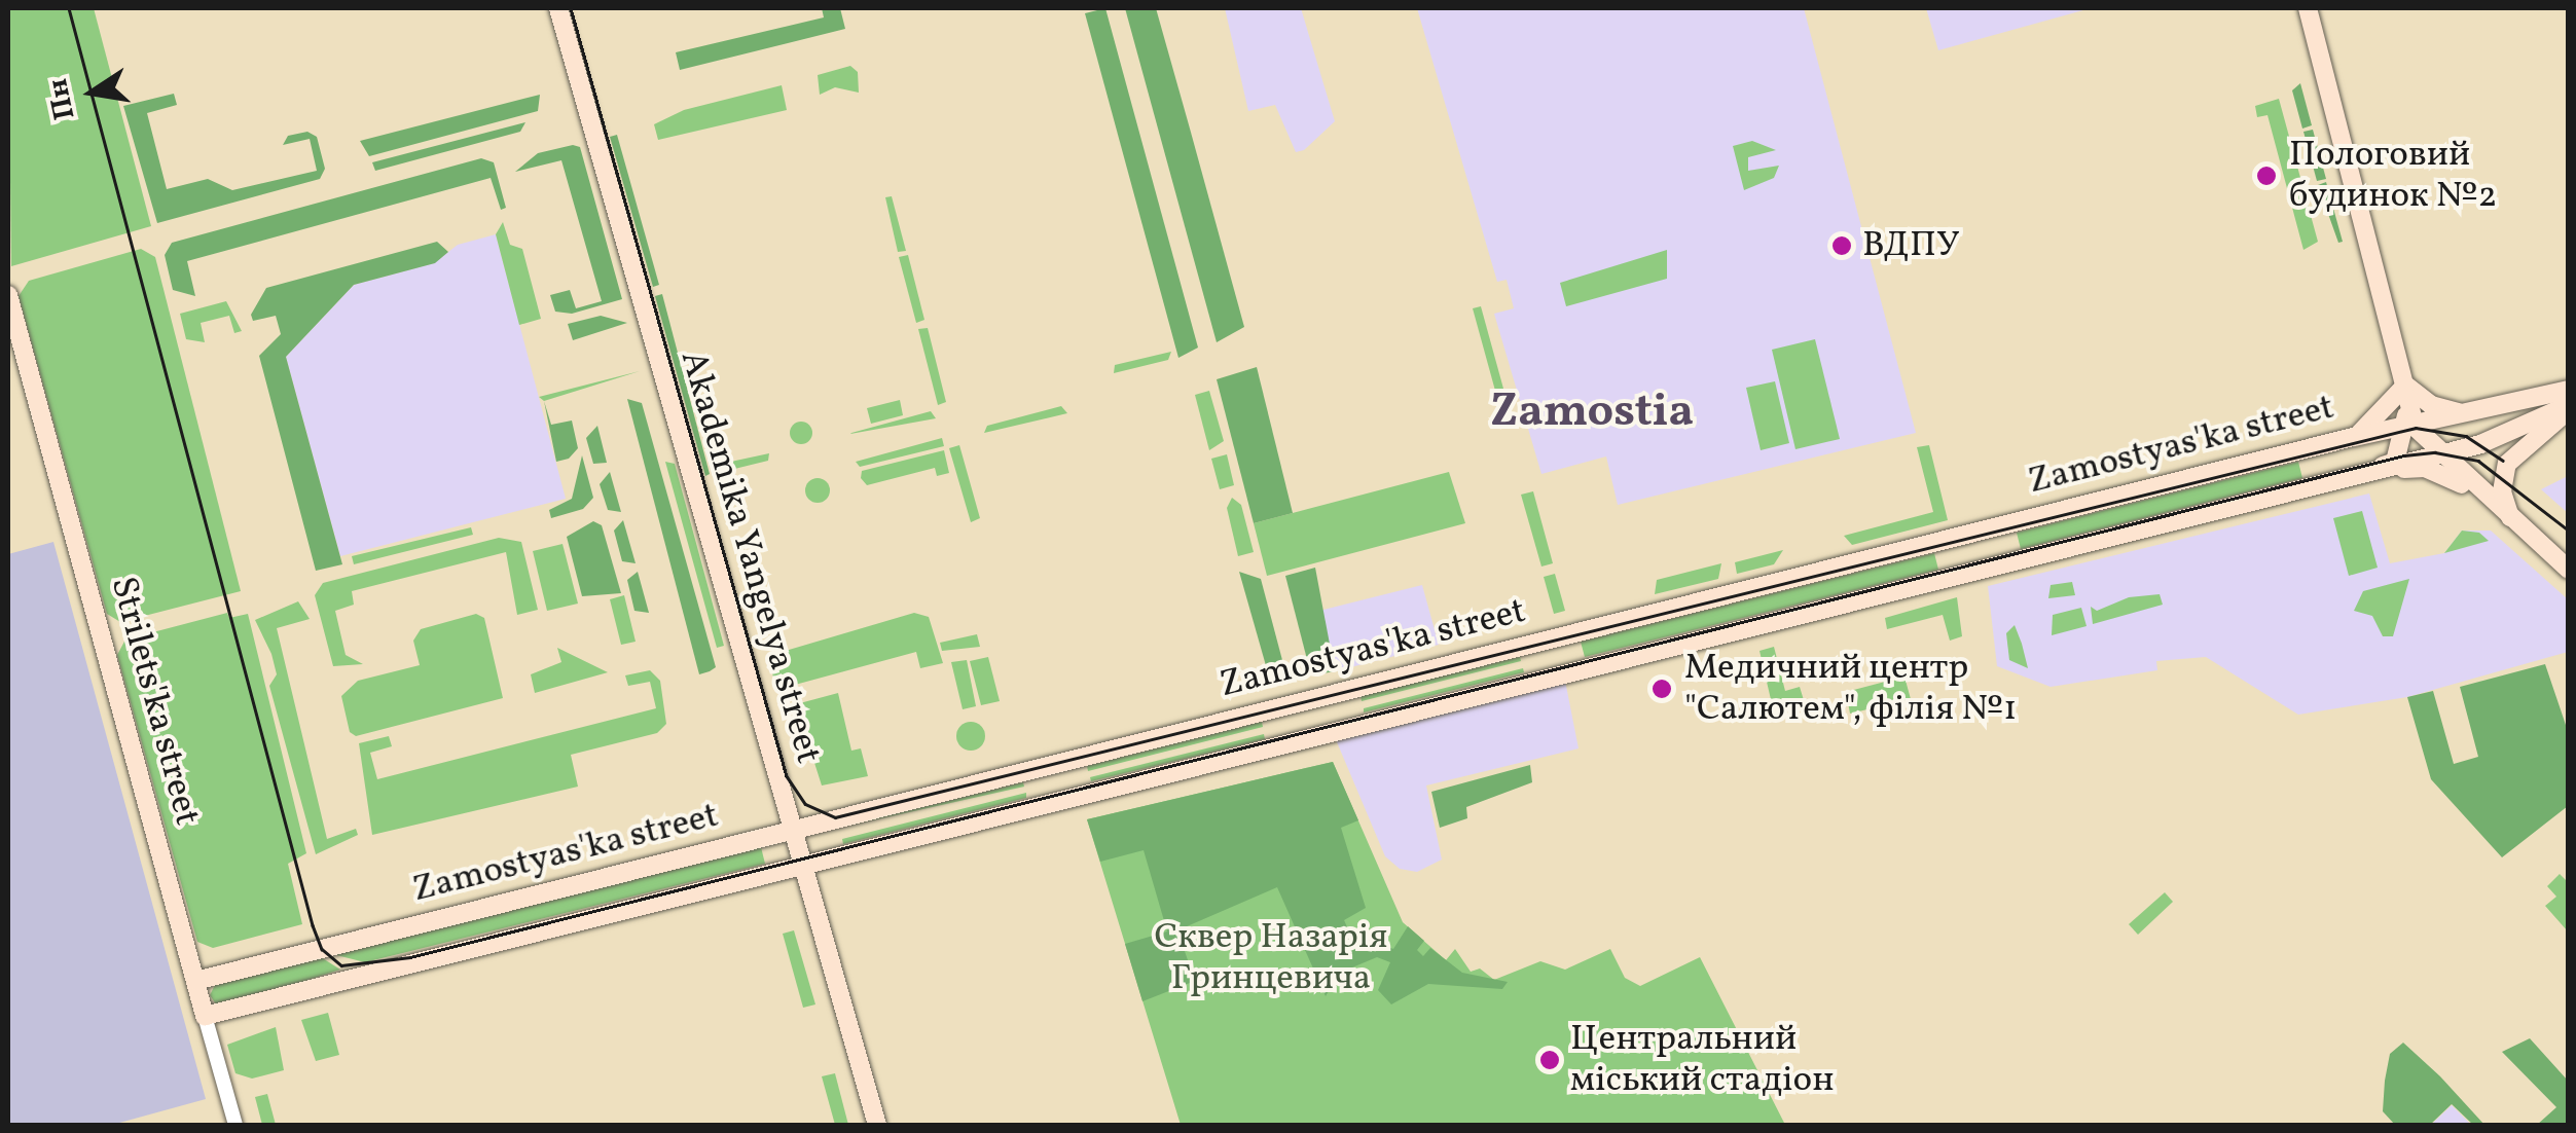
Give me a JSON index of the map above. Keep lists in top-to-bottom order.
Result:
{
  "streets": {
    "main road": ["Zamostyas'ka street", "Akademika Yangelya street", "Strilets'ka street"]
  },
  "crossings": [
    ["Zamostyas'ka street", "Akademika Yangelya street"],
    ["Zamostyas'ka street", "Strilets'ka street"]
  ],
  "districts": ["Zamostia"],
  "parks": ["Сквер Назарія Гринцевича"],
  "places": [
    "Пологовий будинок №2",
    "ВДПУ",
    "Медичний центр \"Салютем\", філія №1",
    "Центральний міський стадіон"
  ],
  "north": "left"
}
